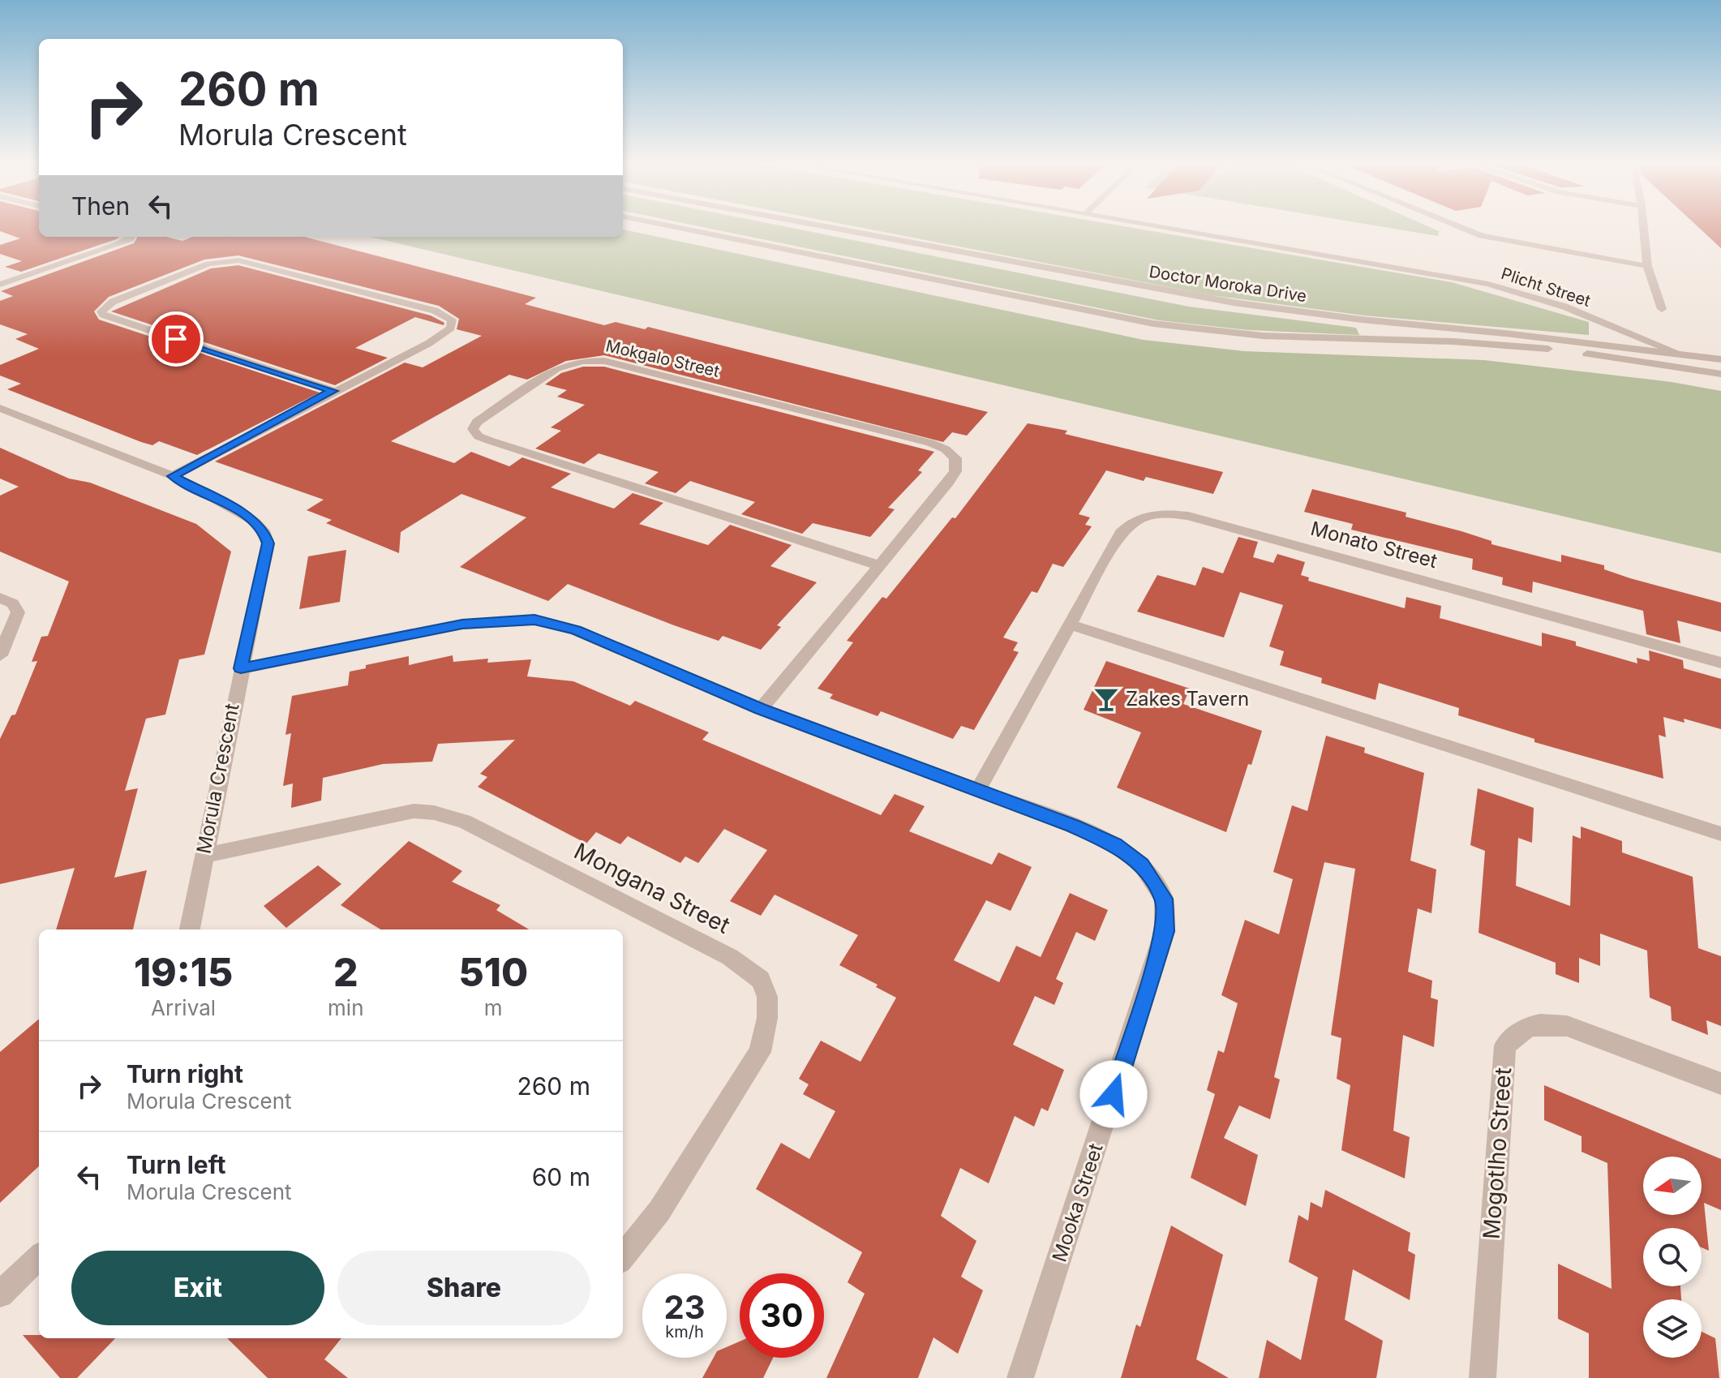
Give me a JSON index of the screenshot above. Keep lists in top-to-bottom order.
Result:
{
  "streets": {
    "street": [
      "Doctor Moroka Drive",
      "Plicht Street",
      "Mokgalo Street",
      "Monato Street",
      "Morula Crescent",
      "Mongana Street",
      "Mogotlho Street",
      "Mooka Street"
    ]
  },
  "crossings": [
    ["Doctor Moroka Drive", "Plicht Street"],
    ["Mokgalo Street", "Mooka Street"],
    ["Monato Street", "Mooka Street"],
    ["Morula Crescent", "Mongana Street"],
    ["Morula Crescent", "Mooka Street"]
  ],
  "places": {
    "bar": ["Zakes Tavern"]
  },
  "north": "left",
  "page": {
    "turn": ["260 m", "Morula Crescent"],
    "then": "Then",
    "eta": [
      "19:15",
      "Arrival",
      "2",
      "min",
      "510",
      "m"
    ],
    "list": [
      {
        "name": "Turn right",
        "note": "Morula Crescent",
        "value": "260 m"
      },
      {
        "name": "Turn left",
        "note": "Morula Crescent",
        "value": "60 m"
      }
    ],
    "buttons": ["Exit", "Share"],
    "speed": "23 km/h",
    "limit": "30"
  }
}
